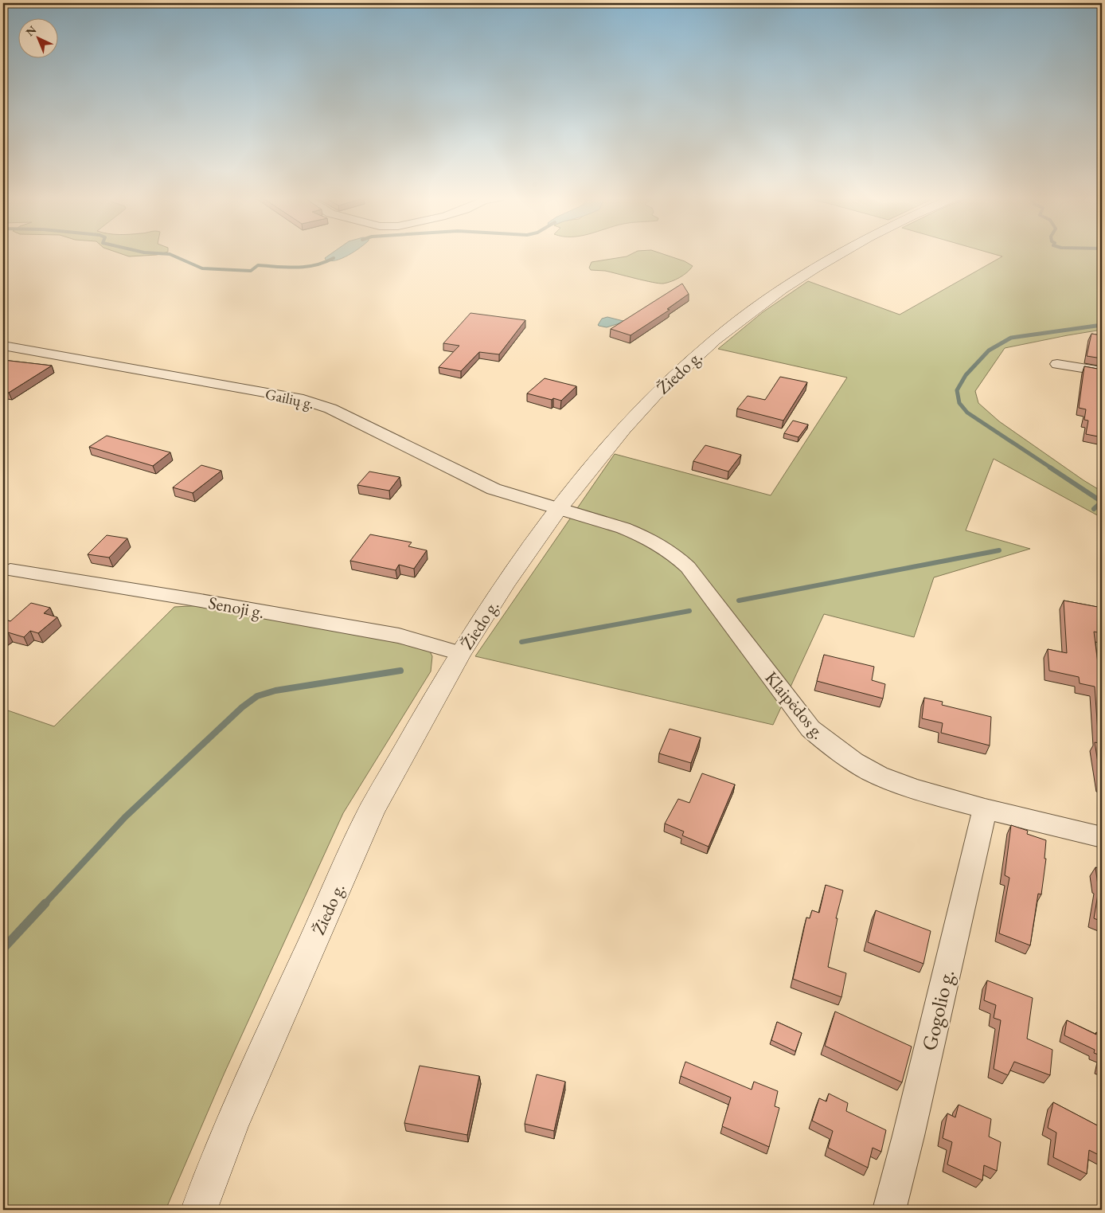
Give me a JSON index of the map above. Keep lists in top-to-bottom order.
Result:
{
  "streets": {
    "street": [
      "Žiedo g.",
      "Gailių g.",
      "Senoji g.",
      "Klaipėdos g.",
      "Gogolio g."
    ]
  },
  "crossings": [
    ["Žiedo g.", "Gailių g."],
    ["Žiedo g.", "Senoji g."],
    ["Žiedo g.", "Klaipėdos g."],
    ["Gailių g.", "Klaipėdos g."],
    ["Klaipėdos g.", "Gogolio g."]
  ],
  "north": "top left"
}
